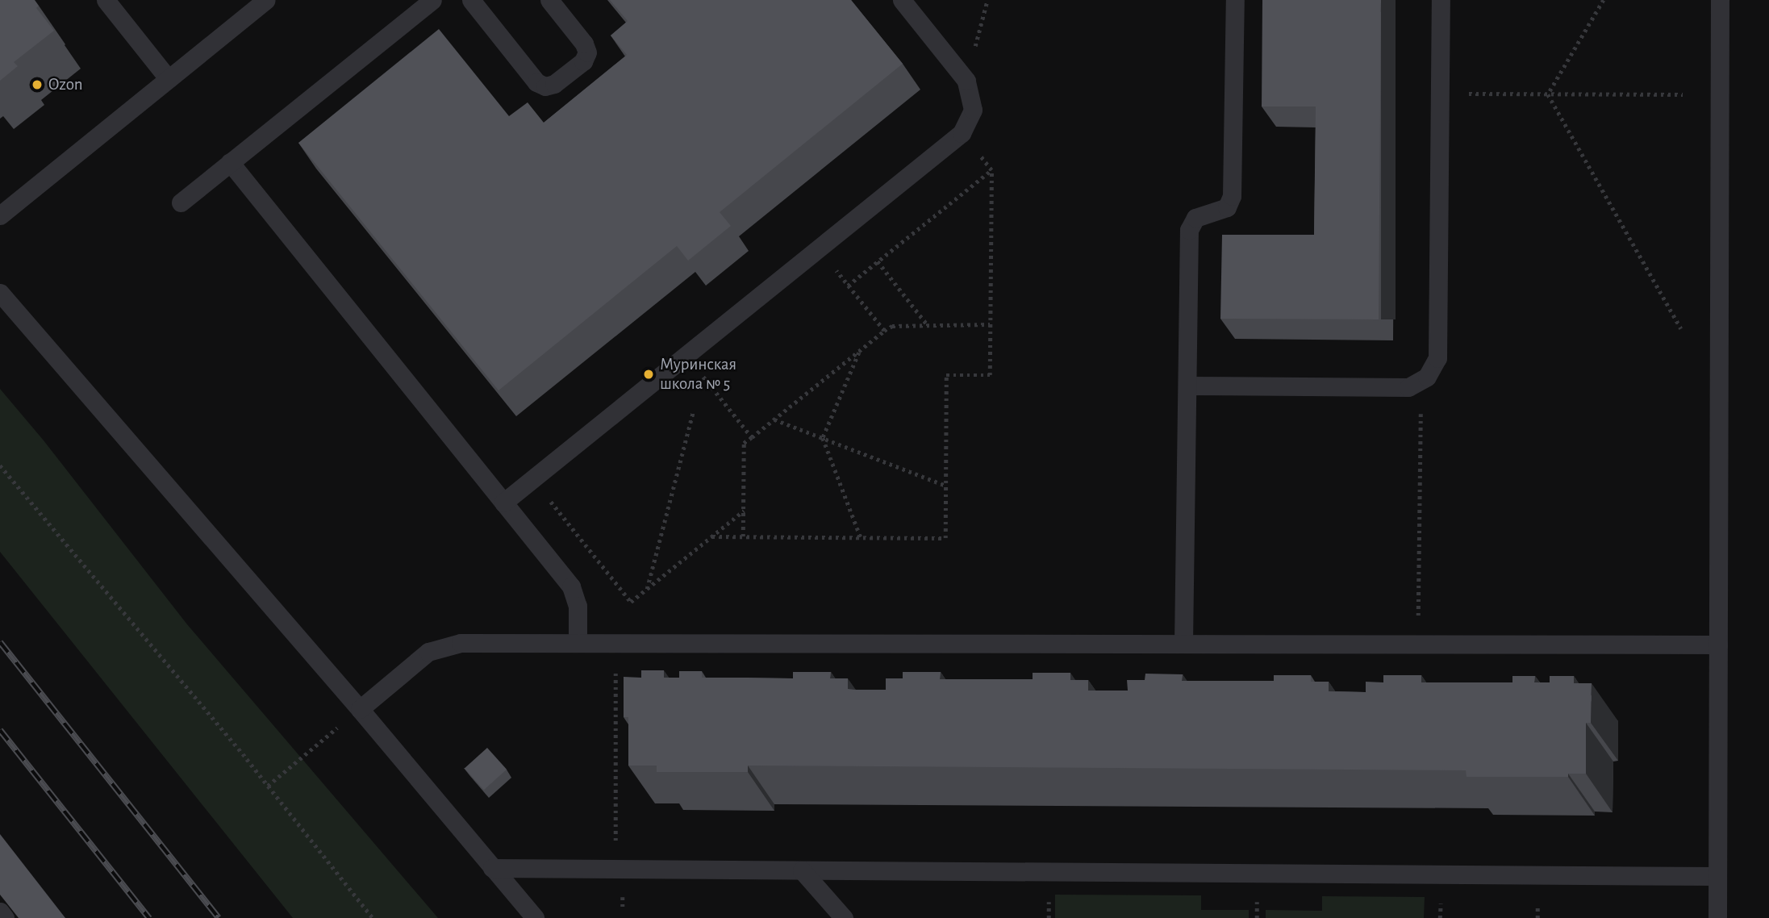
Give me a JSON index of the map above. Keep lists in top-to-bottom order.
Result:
{
  "places": ["Ozon", "Муринская школа № 5"]
}
